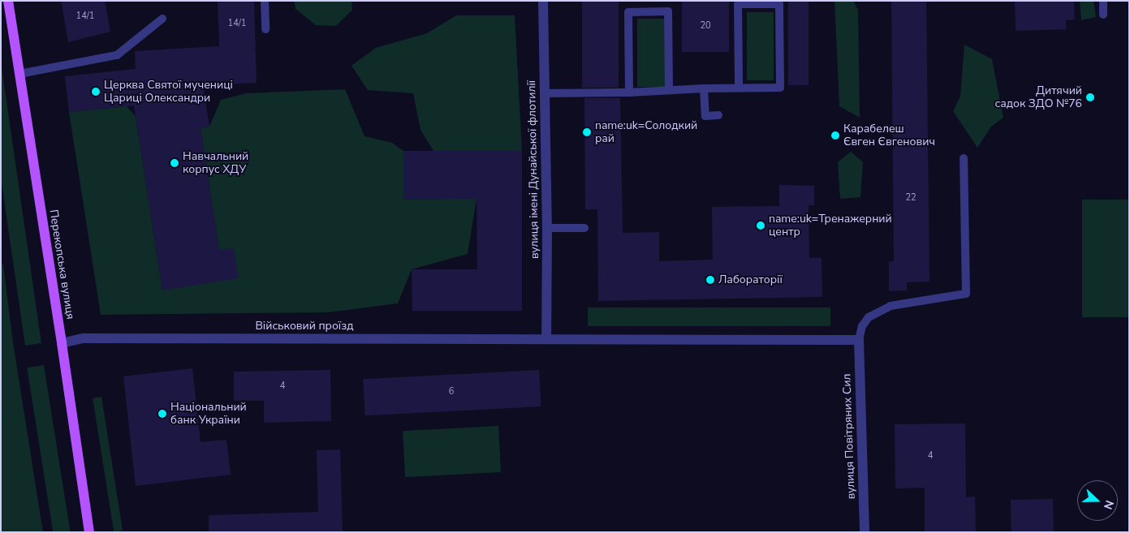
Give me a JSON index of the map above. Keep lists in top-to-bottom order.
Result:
{
  "streets": {
    "main road": ["Перекопська вулиця"],
    "street": ["вулиця імені Дунайської флотилії", "Військовий проїзд", "вулиця Повітряних Сил"]
  },
  "crossings": [
    ["вулиця імені Дунайської флотилії", "Військовий проїзд"],
    ["Перекопська вулиця", "Військовий проїзд"],
    ["Військовий проїзд", "вулиця Повітряних Сил"]
  ],
  "places": [
    "Церква Святої мучениці Цариці Олександри",
    "Дитячий садок ЗДО №76",
    "name:uk=Солодкий рай",
    "Карабелеш Євген Євгенович",
    "Навчальний корпус ХДУ",
    "name:uk=Тренажерний центр",
    "Лабораторії",
    "Національний банк України"
  ],
  "house_numbers": [
    "14/1",
    "14/1",
    "20",
    "22",
    "4",
    "6",
    "4"
  ],
  "north": "right"
}
